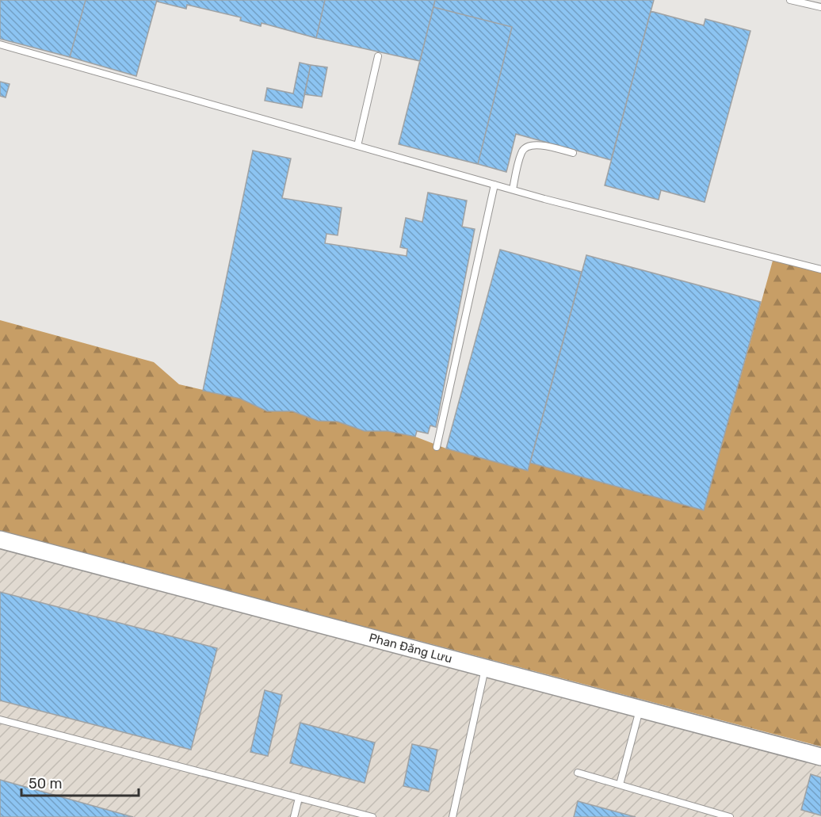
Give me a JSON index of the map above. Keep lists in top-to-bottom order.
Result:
{
  "streets": {
    "street": ["Phan Đăng Lưu"]
  },
  "scale_bar": "50 m"
}
